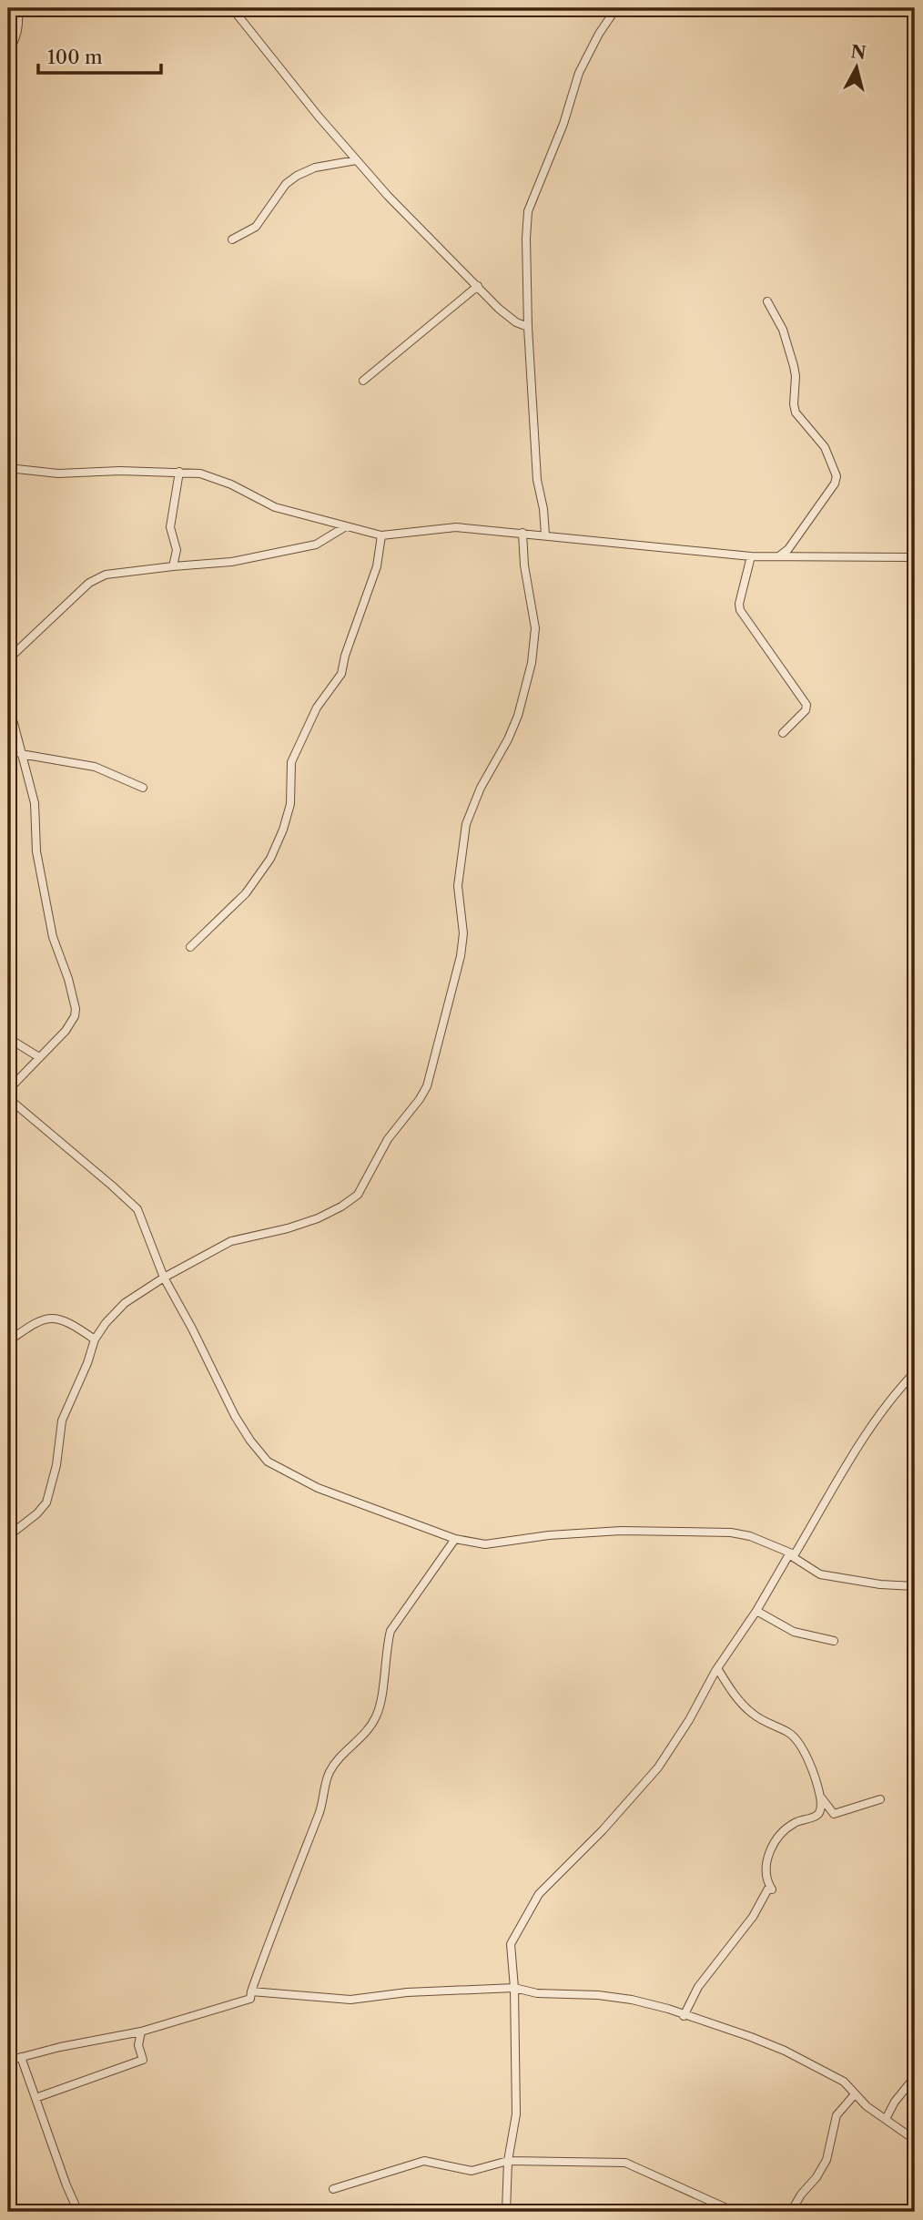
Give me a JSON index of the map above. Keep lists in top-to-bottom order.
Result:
{
  "scale_bar": "100 m",
  "north": "top"
}
